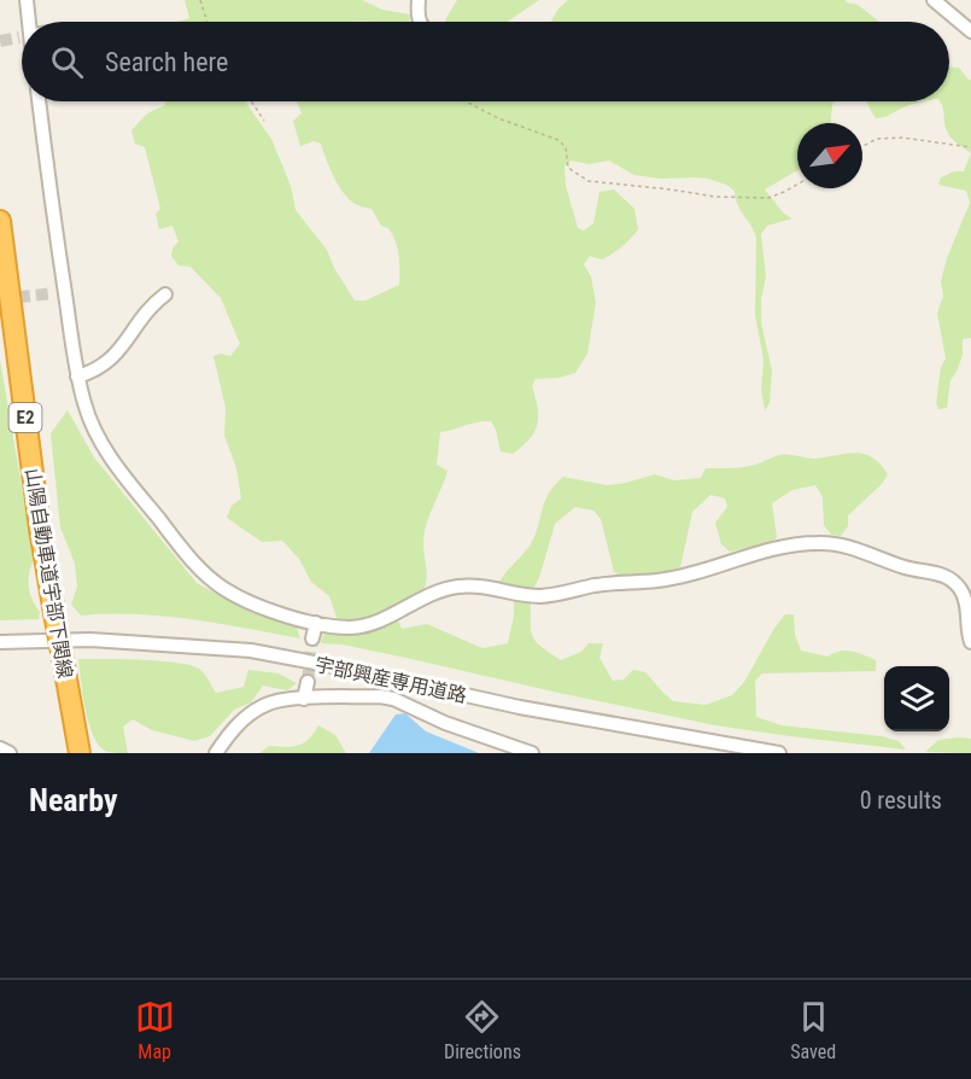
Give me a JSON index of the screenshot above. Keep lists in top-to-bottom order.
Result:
{
  "streets": {
    "highway": ["E2", "山陽自動車道宇部下関線"],
    "street": ["宇部興産専用道路"]
  },
  "north": "top right",
  "page": {
    "search": "Search here",
    "heading": ["Nearby", "0 results"],
    "nav": ["Map", "Directions", "Saved"]
  }
}
